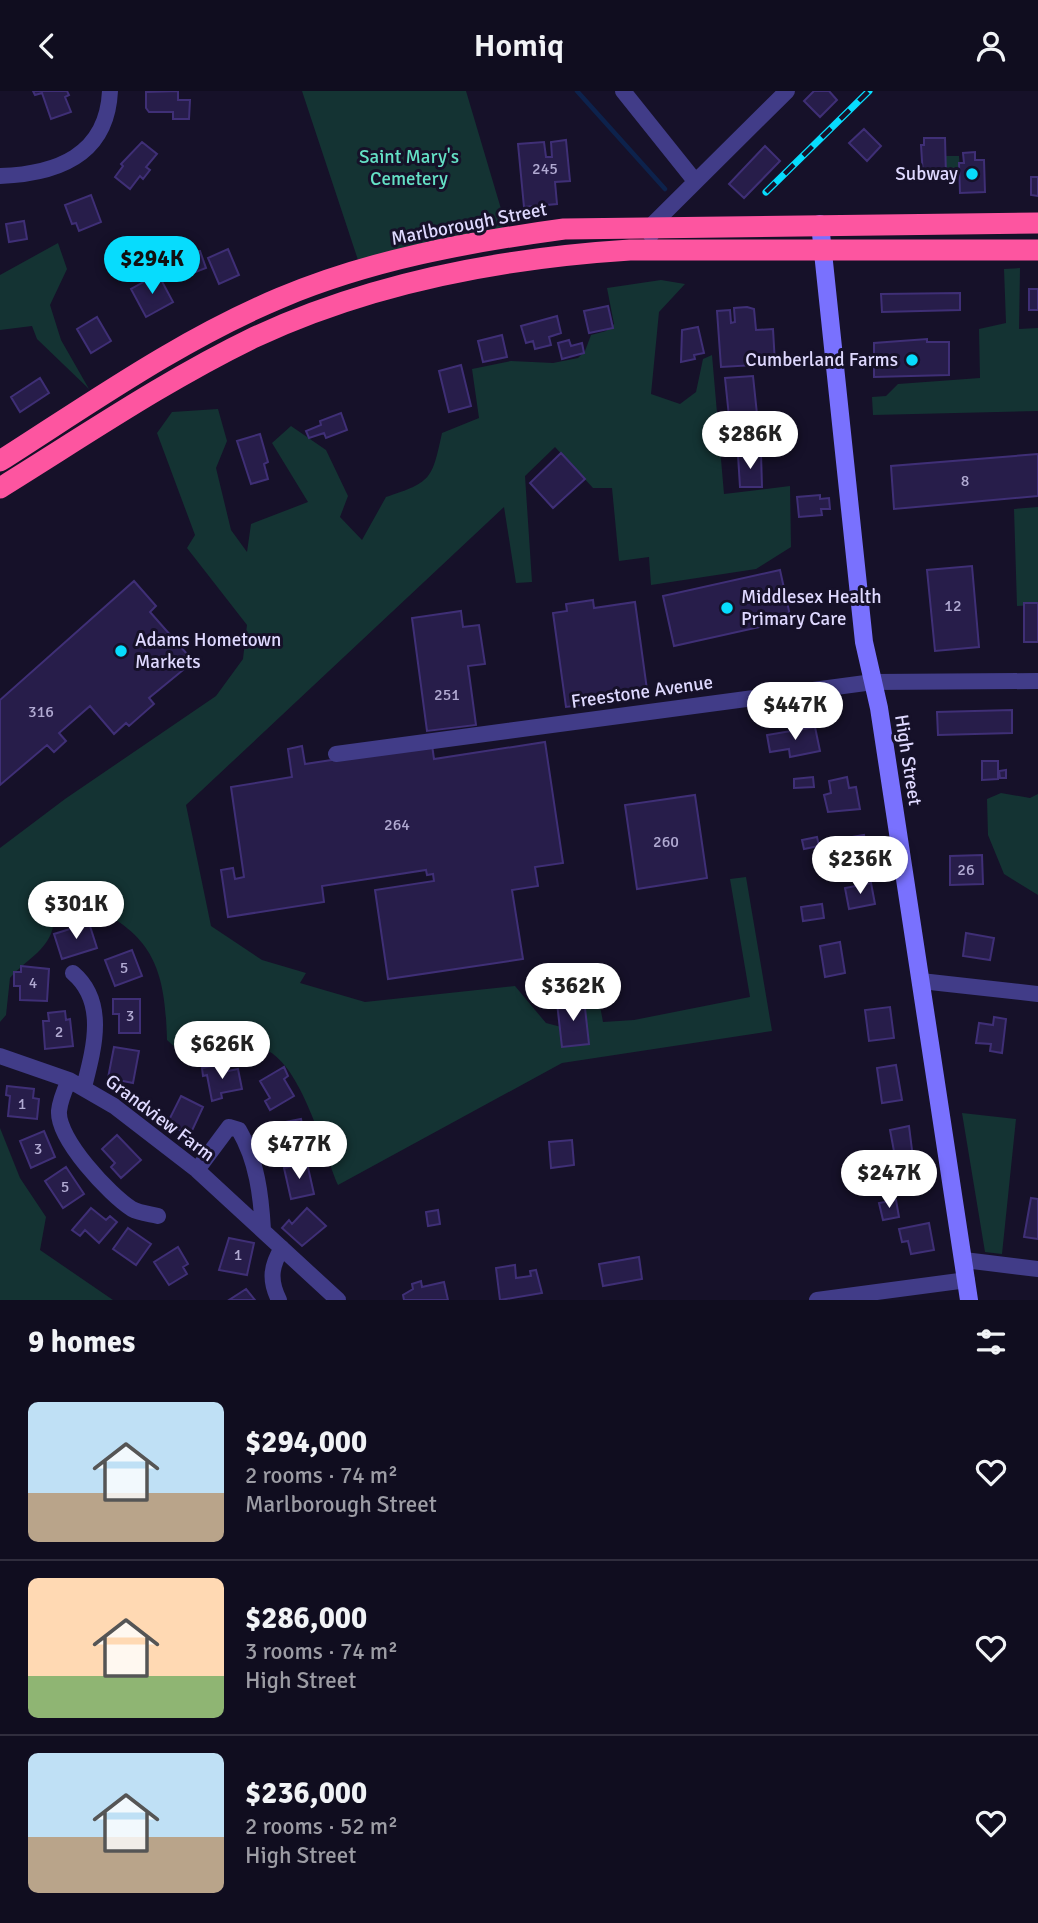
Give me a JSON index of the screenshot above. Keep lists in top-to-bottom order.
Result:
{
  "streets": {
    "highway": ["Marlborough Street"],
    "street": ["Freestone Avenue", "High Street", "Grandview Farm"]
  },
  "crossings": [
    ["Marlborough Street", "High Street"],
    ["Freestone Avenue", "High Street"]
  ],
  "parks": ["Saint Mary's Cemetery"],
  "places": [
    "Subway",
    "Cumberland Farms",
    "Middlesex Health Primary Care",
    "Adams Hometown Markets"
  ],
  "house_numbers": [
    "245",
    "8",
    "12",
    "251",
    "316",
    "264",
    "260",
    "26",
    "5",
    "4",
    "3",
    "2",
    "1",
    "3",
    "5",
    "1"
  ],
  "page": {
    "header": "Homiq",
    "price": [
      "$294K",
      "$286K",
      "$447K",
      "$236K",
      "$301K",
      "$362K",
      "$626K",
      "$477K",
      "$247K"
    ],
    "heading": "9 homes",
    "list": [
      {
        "name": "$294,000",
        "note": "2 rooms · 74 m² · Marlborough Street"
      },
      {
        "name": "$286,000",
        "note": "3 rooms · 74 m² · High Street"
      },
      {
        "name": "$236,000",
        "note": "2 rooms · 52 m² · High Street"
      }
    ]
  }
}
